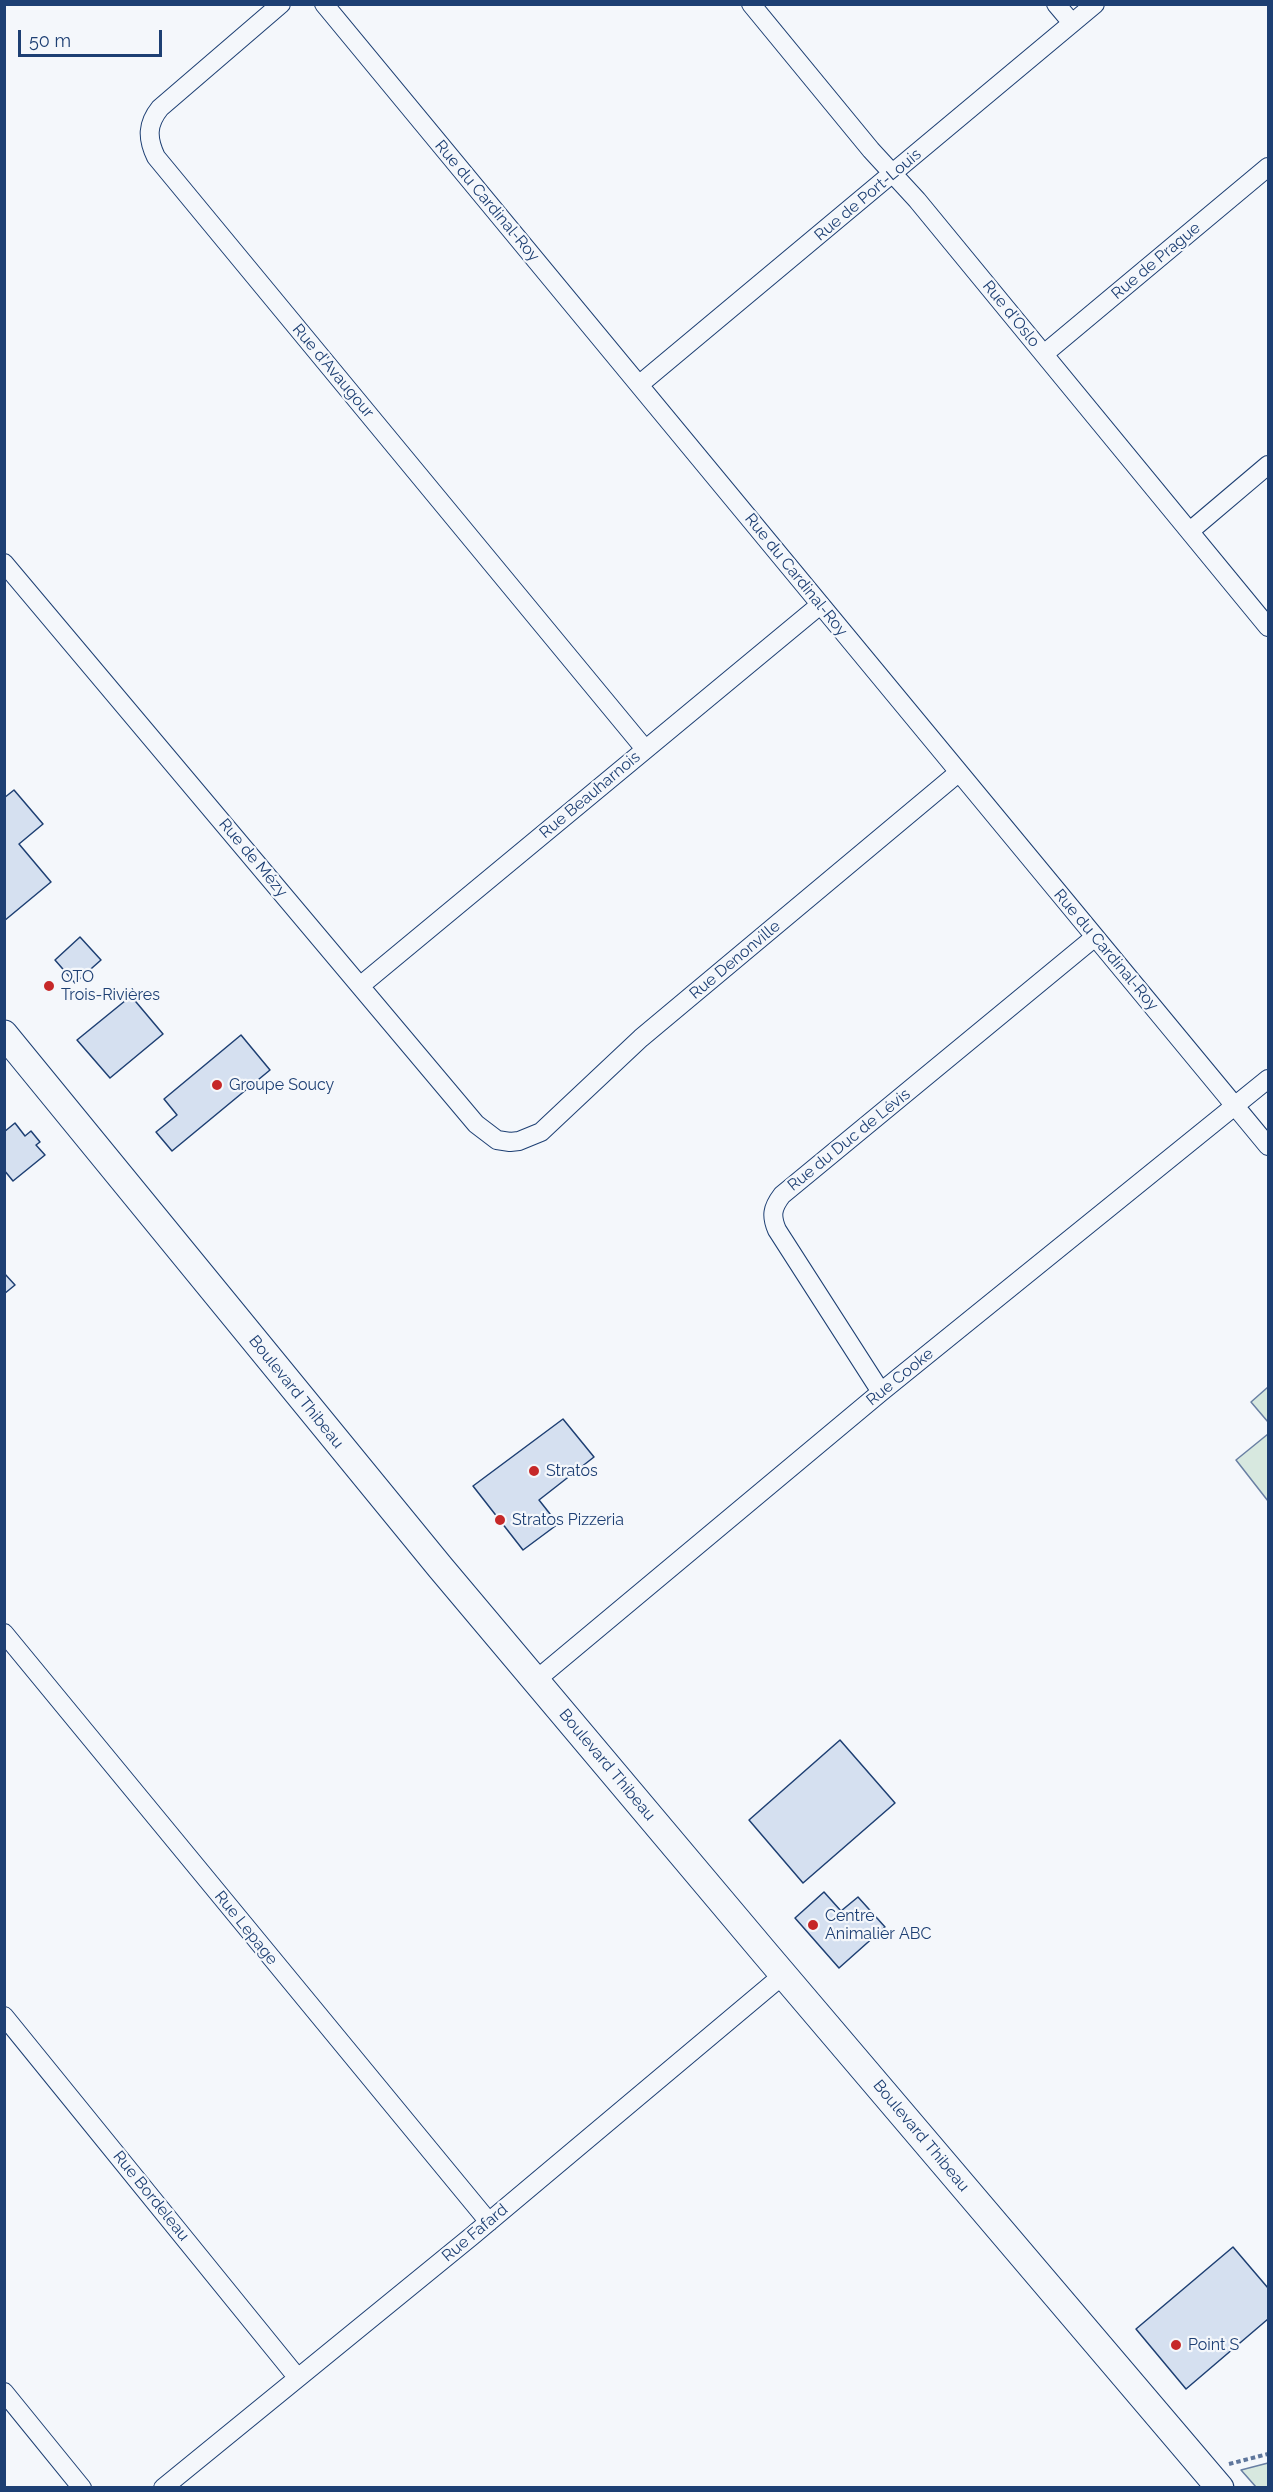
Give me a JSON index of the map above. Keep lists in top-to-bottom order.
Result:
{
  "streets": {
    "main road": ["Boulevard Thibeau"],
    "street": [
      "Rue de Port-Louis",
      "Rue du Cardinal-Roy",
      "Rue de Prague",
      "Rue d'Oslo",
      "Rue d'Avaugour",
      "Rue Beauharnois",
      "Rue de Mézy",
      "Rue Denonville",
      "Rue du Duc de Lévis",
      "Rue Cooke",
      "Rue Lepage",
      "Rue Bordeleau",
      "Rue Fafard"
    ]
  },
  "crossings": [
    ["Rue de Port-Louis", "Rue du Cardinal-Roy"],
    ["Rue de Port-Louis", "Rue d'Oslo"],
    ["Rue du Cardinal-Roy", "Rue Beauharnois"],
    ["Rue du Cardinal-Roy", "Rue Denonville"],
    ["Rue du Cardinal-Roy", "Rue du Duc de Lévis"],
    ["Rue du Cardinal-Roy", "Rue Cooke"],
    ["Rue de Prague", "Rue d'Oslo"],
    ["Rue d'Avaugour", "Rue Beauharnois"],
    ["Rue Beauharnois", "Rue de Mézy"],
    ["Rue de Mézy", "Rue Denonville"],
    ["Rue du Duc de Lévis", "Rue Cooke"],
    ["Rue Cooke", "Boulevard Thibeau"],
    ["Boulevard Thibeau", "Rue Fafard"],
    ["Rue Lepage", "Rue Fafard"],
    ["Rue Bordeleau", "Rue Fafard"]
  ],
  "places": [
    "OTO Trois-Rivières",
    "Groupe Soucy",
    "Stratos",
    "Stratos Pizzeria",
    "Centre Animalier ABC",
    "Point S"
  ],
  "scale_bar": "50 m"
}
